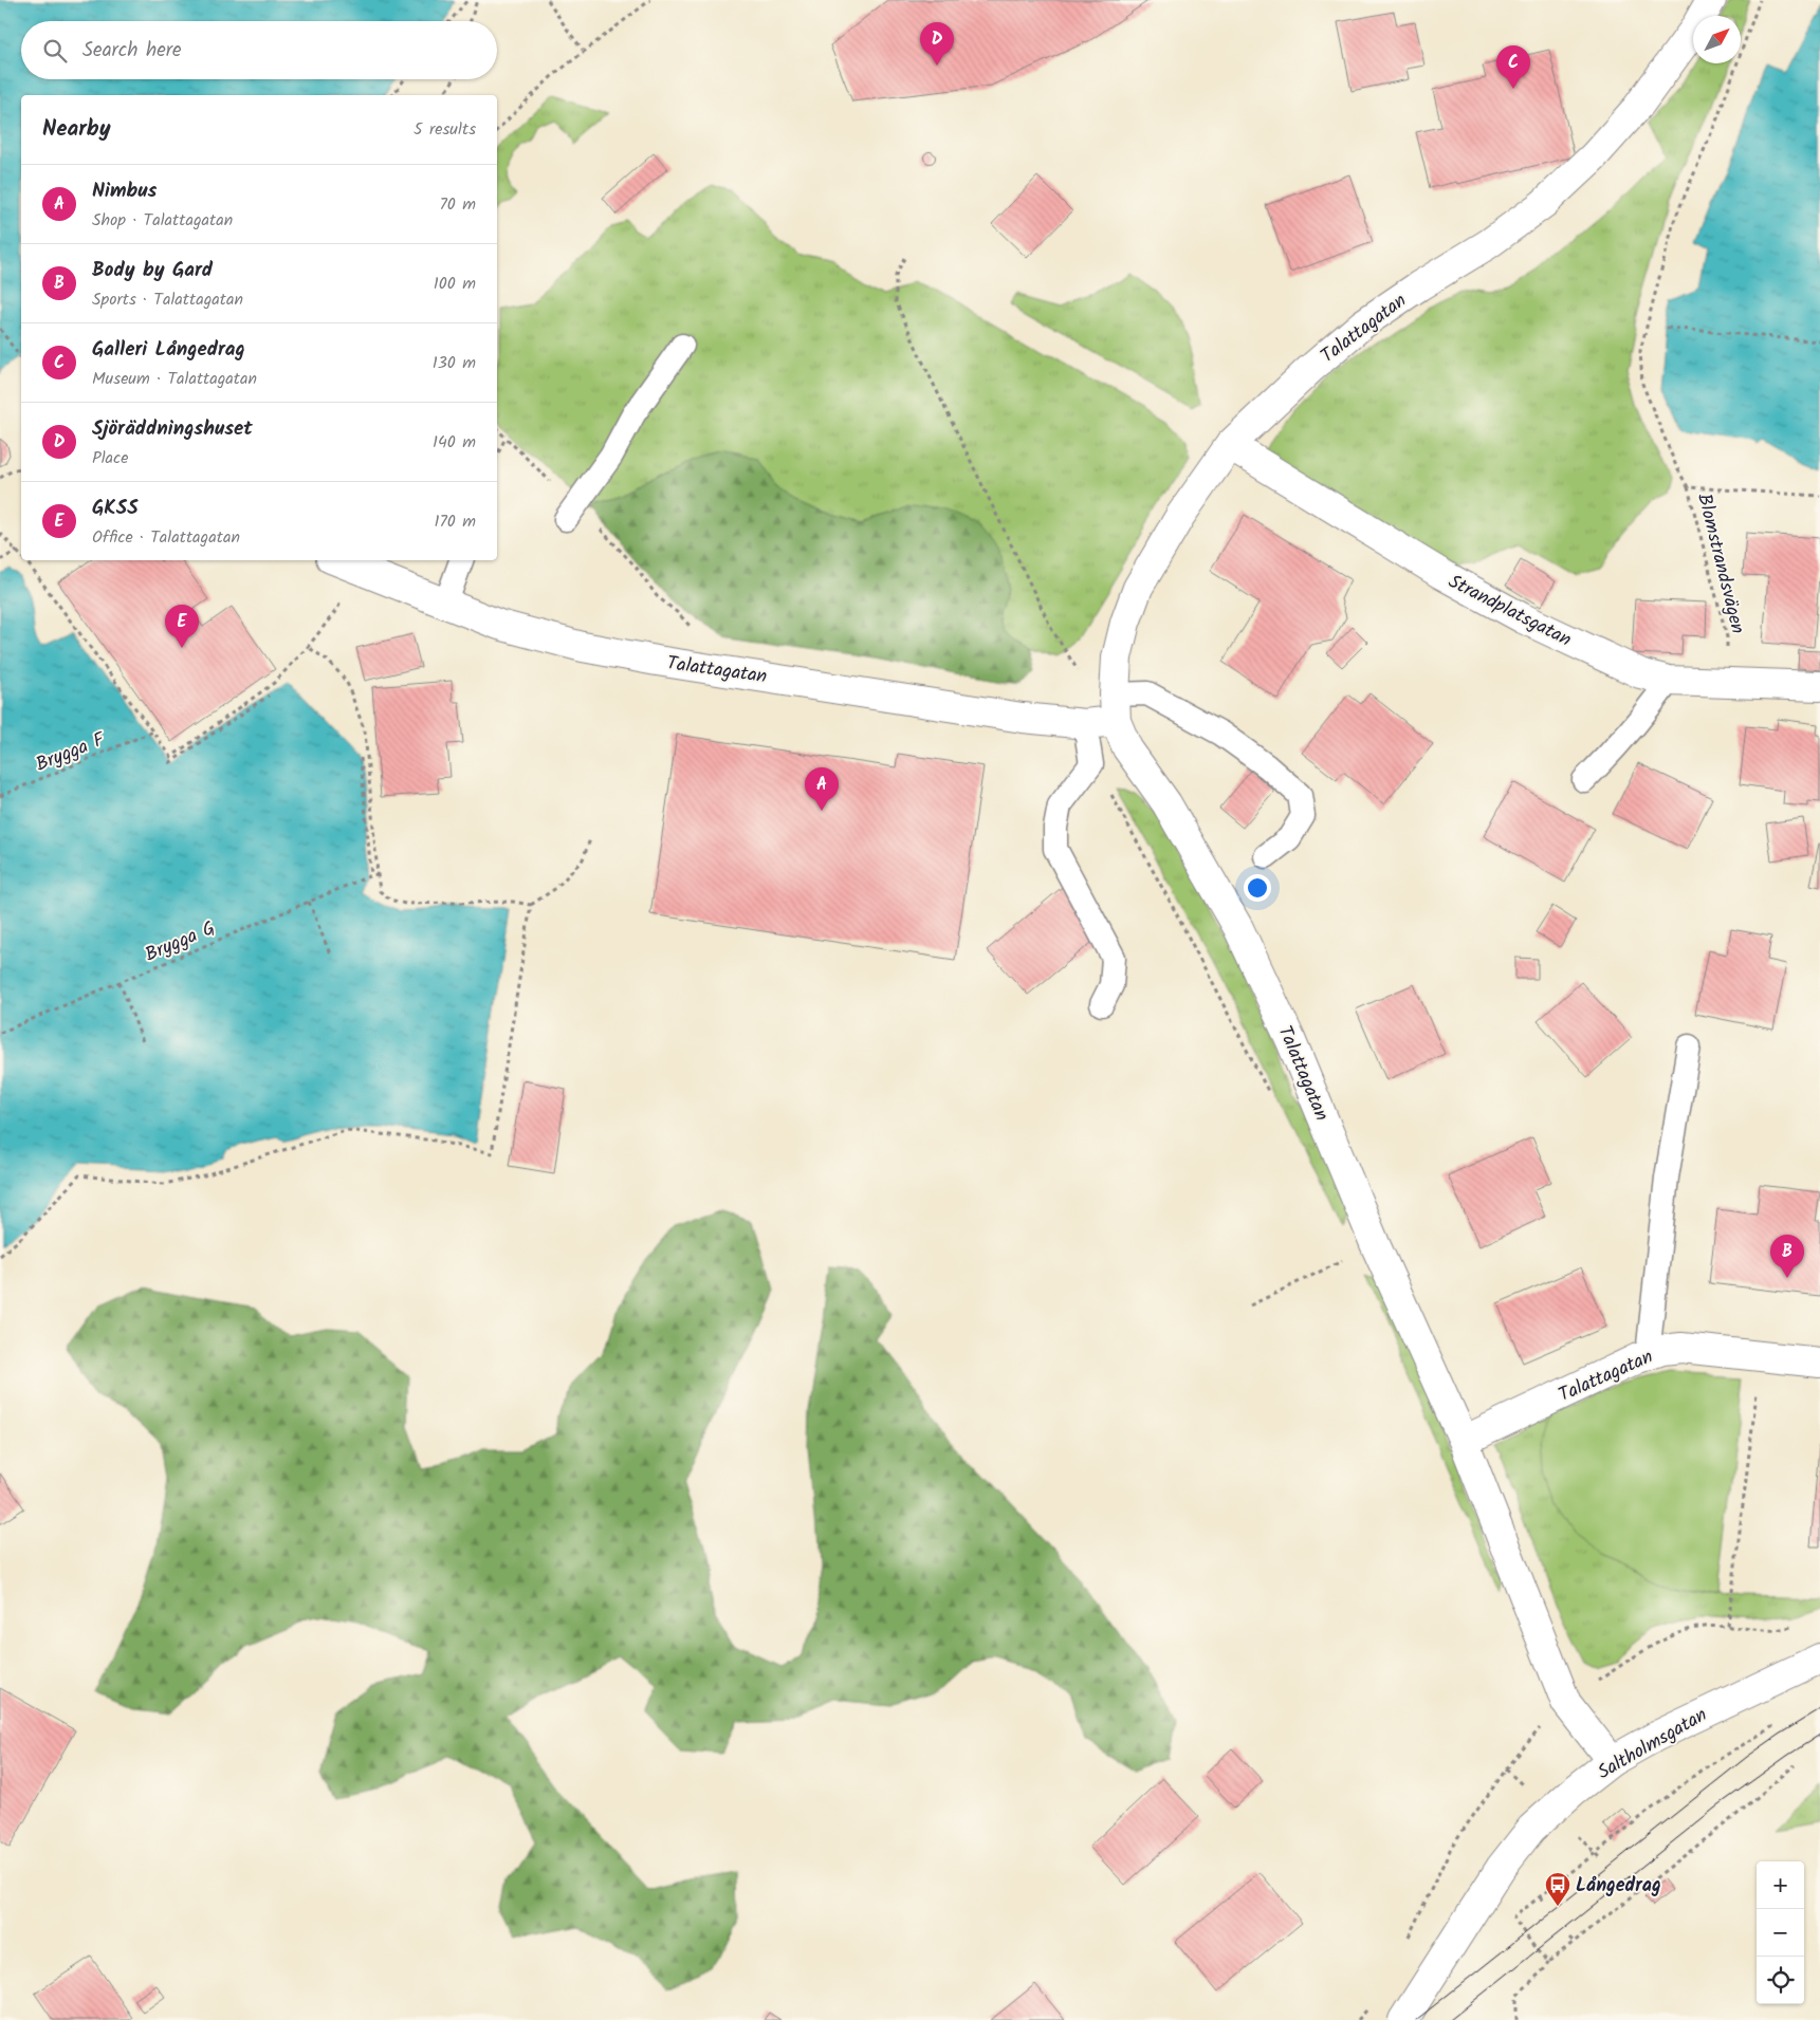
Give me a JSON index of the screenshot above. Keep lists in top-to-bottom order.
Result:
{
  "streets": {
    "street": ["Talattagatan", "Strandplatsgatan", "Saltholmsgatan"],
    "path": ["Blomstrandsvägen", "Brygga F", "Brygga G"]
  },
  "crossings": [
    ["Talattagatan", "Strandplatsgatan"],
    ["Talattagatan", "Saltholmsgatan"],
    ["Blomstrandsvägen", "Strandplatsgatan"]
  ],
  "places": {
    "bus stop": ["Långedrag"]
  },
  "north": "top right",
  "page": {
    "search": "Search here",
    "pins": [
      "D",
      "C",
      "E",
      "A",
      "B"
    ],
    "heading": ["Nearby", "5 results"],
    "list": [
      {
        "mark": "A",
        "name": "Nimbus",
        "note": "Shop · Talattagatan",
        "value": "70 m"
      },
      {
        "mark": "B",
        "name": "Body by Gard",
        "note": "Sports · Talattagatan",
        "value": "100 m"
      },
      {
        "mark": "C",
        "name": "Galleri Långedrag",
        "note": "Museum · Talattagatan",
        "value": "130 m"
      },
      {
        "mark": "D",
        "name": "Sjöräddningshuset",
        "note": "Place",
        "value": "140 m"
      },
      {
        "mark": "E",
        "name": "GKSS",
        "note": "Office · Talattagatan",
        "value": "170 m"
      }
    ],
    "map_buttons": ["+", "−"]
  }
}
